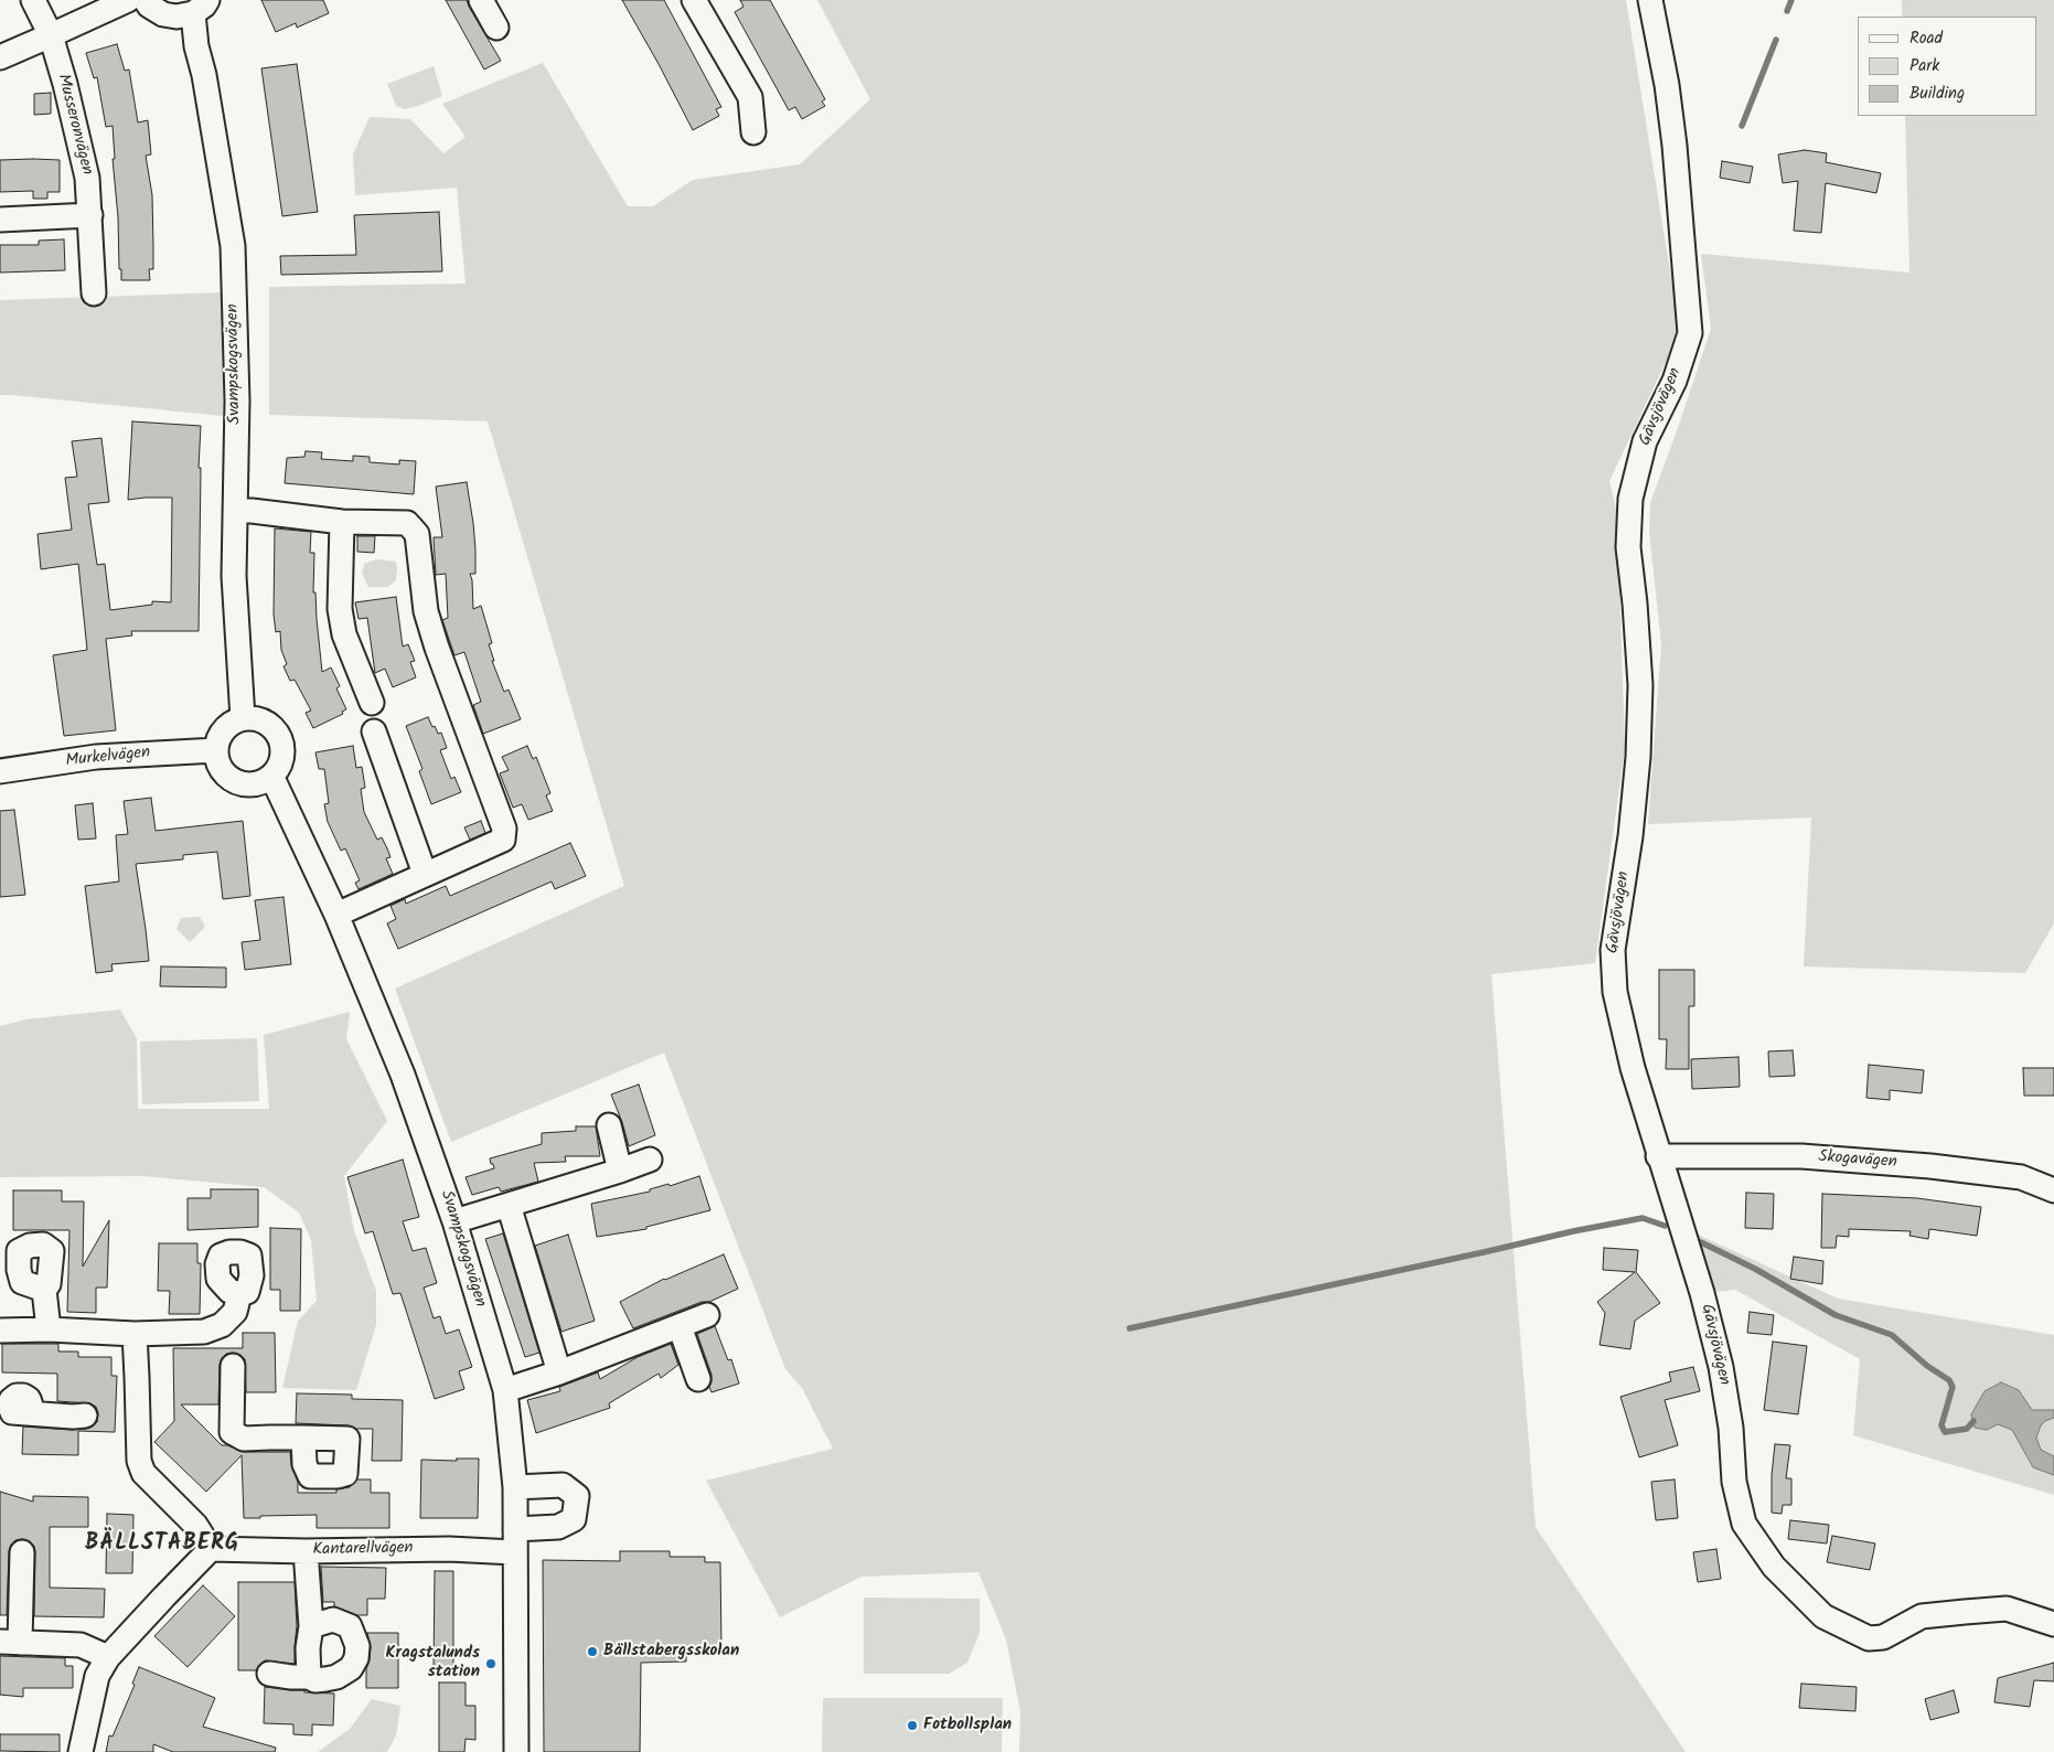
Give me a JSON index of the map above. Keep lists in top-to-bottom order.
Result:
{
  "streets": {
    "street": [
      "Musseronvägen",
      "Svampskogsvägen",
      "Gävsjövägen",
      "Murkelvägen",
      "Skogavägen",
      "Kantarellvägen"
    ]
  },
  "crossings": [
    ["Svampskogsvägen", "Murkelvägen"],
    ["Svampskogsvägen", "Kantarellvägen"],
    ["Gävsjövägen", "Skogavägen"]
  ],
  "districts": ["BÄLLSTABERG"],
  "places": ["Bällstabergsskolan", "Kragstalunds station", "Fotbollsplan"],
  "legend": ["Road", "Park", "Building"]
}
